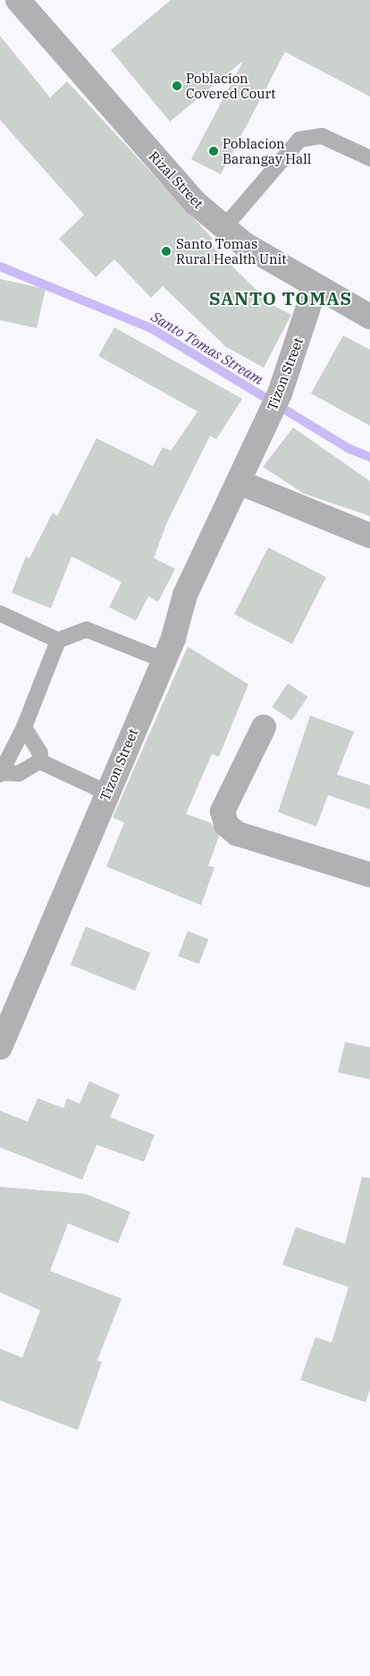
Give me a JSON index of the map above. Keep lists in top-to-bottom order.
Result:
{
  "streets": {
    "street": ["Rizal Street", "Tizon Street"]
  },
  "crossings": [
    ["Rizal Street", "Tizon Street"]
  ],
  "districts": ["SANTO TOMAS"],
  "water": ["Santo Tomas Stream"],
  "places": ["Poblacion Covered Court", "Poblacion Barangay Hall", "Santo Tomas Rural Health Unit"]
}
